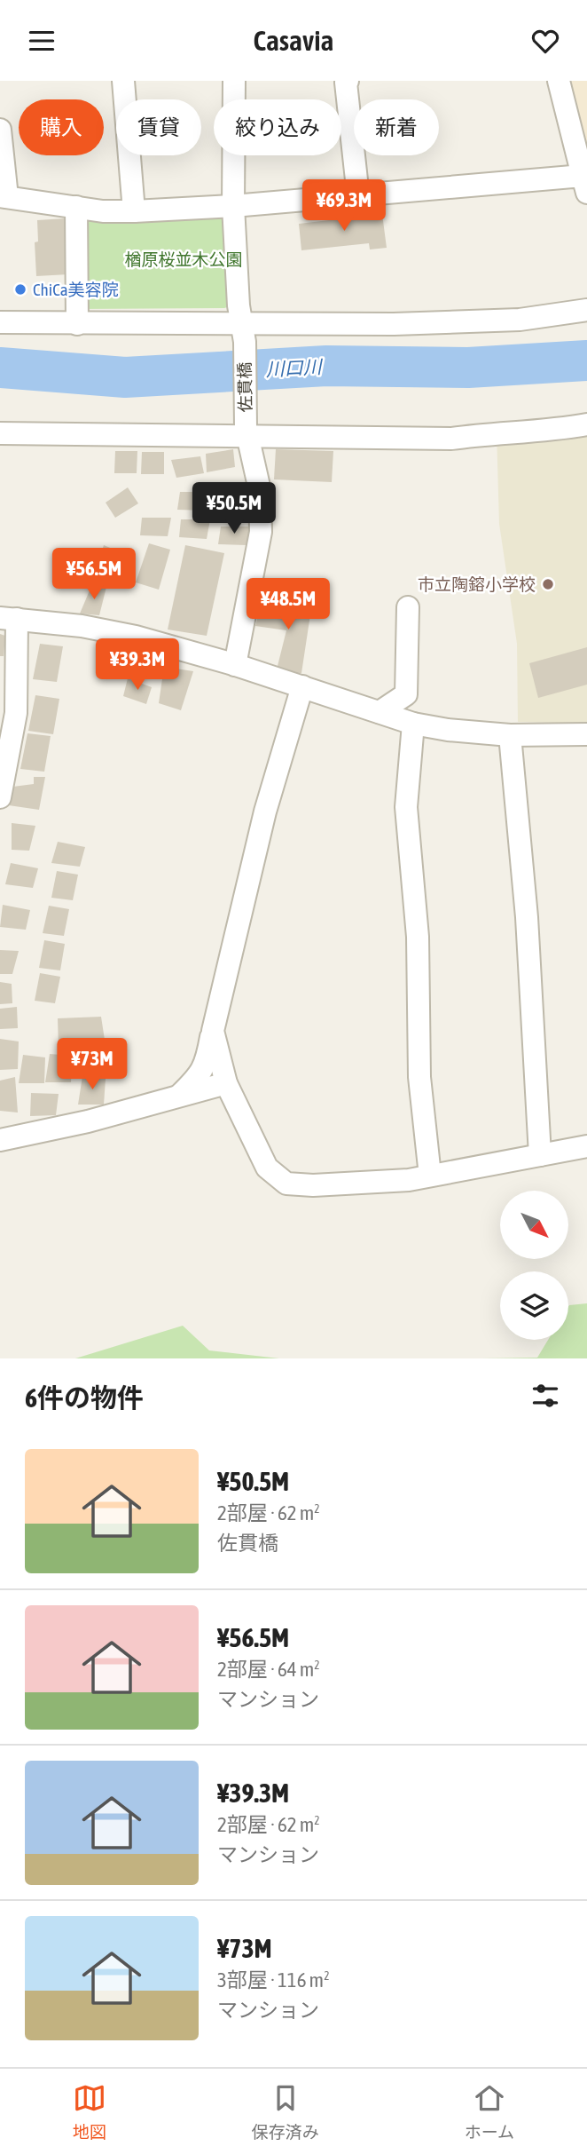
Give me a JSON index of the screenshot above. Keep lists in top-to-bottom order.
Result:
{
  "streets": {
    "street": ["佐貫橋"]
  },
  "water": ["川口川"],
  "parks": ["楢原桜並木公園"],
  "places": ["ChiCa美容院", "市立陶鎔小学校"],
  "north": "bottom right",
  "page": {
    "header": "Casavia",
    "chip": [
      "購入",
      "賃貸",
      "絞り込み",
      "新着"
    ],
    "price": [
      "¥69.3M",
      "¥50.5M",
      "¥56.5M",
      "¥48.5M",
      "¥39.3M",
      "¥73M"
    ],
    "heading": "6件の物件",
    "list": [
      {
        "name": "¥50.5M",
        "note": "2部屋 · 62 m² · 佐貫橋"
      },
      {
        "name": "¥56.5M",
        "note": "2部屋 · 64 m² · マンション"
      },
      {
        "name": "¥39.3M",
        "note": "2部屋 · 62 m² · マンション"
      },
      {
        "name": "¥73M",
        "note": "3部屋 · 116 m² · マンション"
      }
    ],
    "tabs": ["地図", "保存済み", "ホーム"]
  }
}
